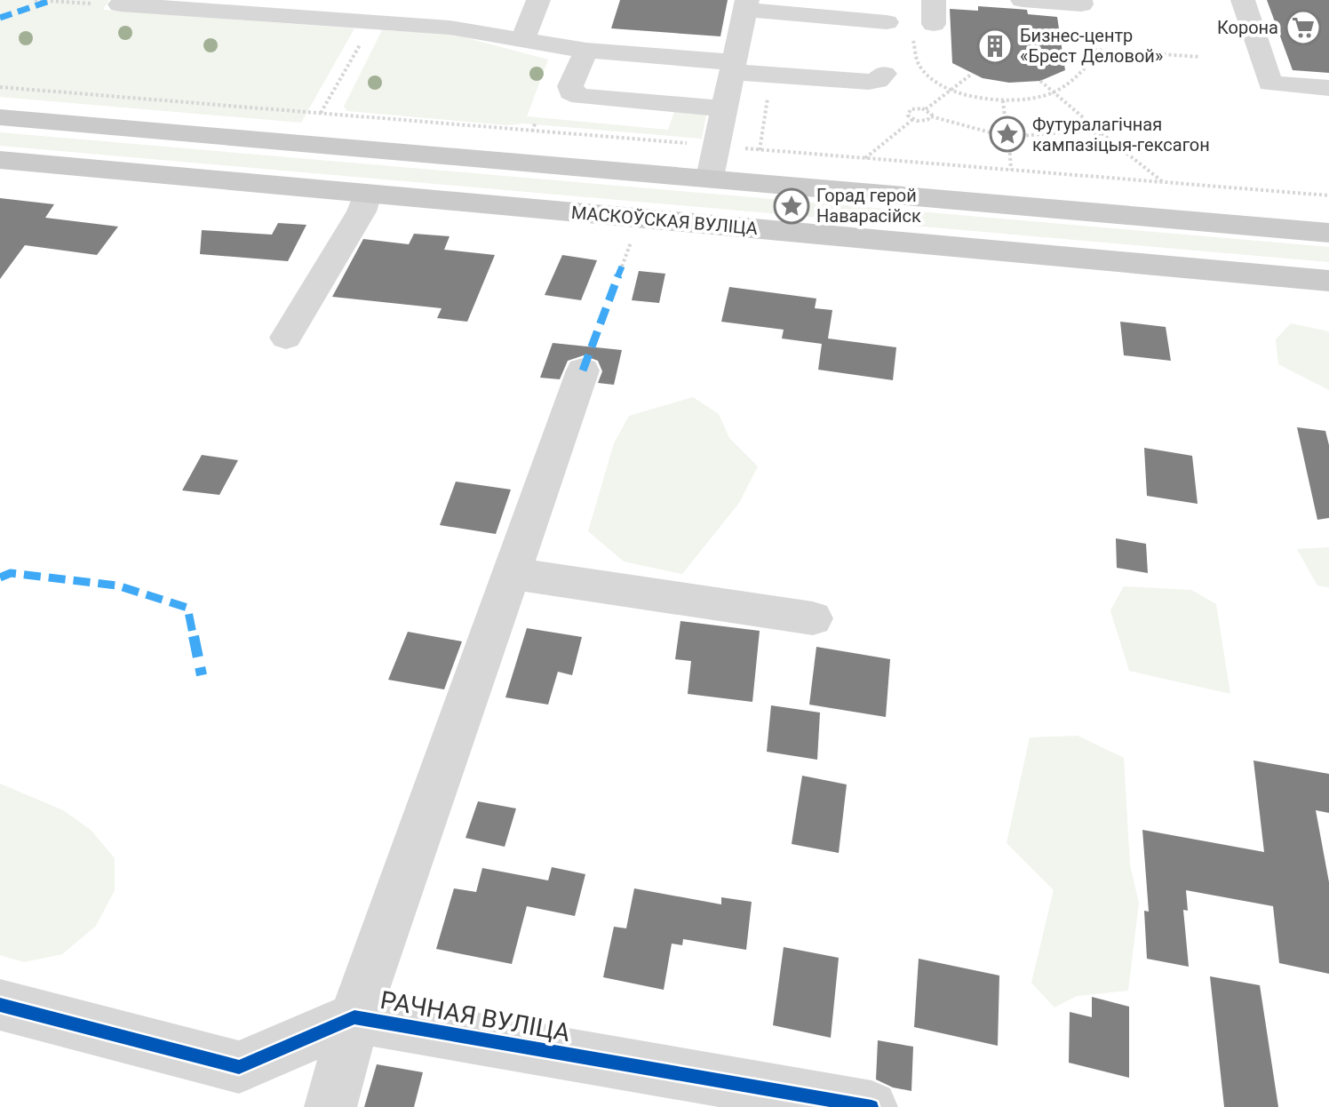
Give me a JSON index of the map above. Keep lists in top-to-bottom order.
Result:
{
  "streets": {
    "main road": ["МАСКОЎСКАЯ ВУЛІЦА"],
    "street": ["РАЧНАЯ ВУЛІЦА"]
  },
  "places": {
    "supermarket": ["Корона"],
    "building": ["Бизнес-центр «Брест Деловой»"],
    "place": ["Футуралагічная кампазіцыя-гексагон", "Горад герой Наварасійск"]
  }
}
